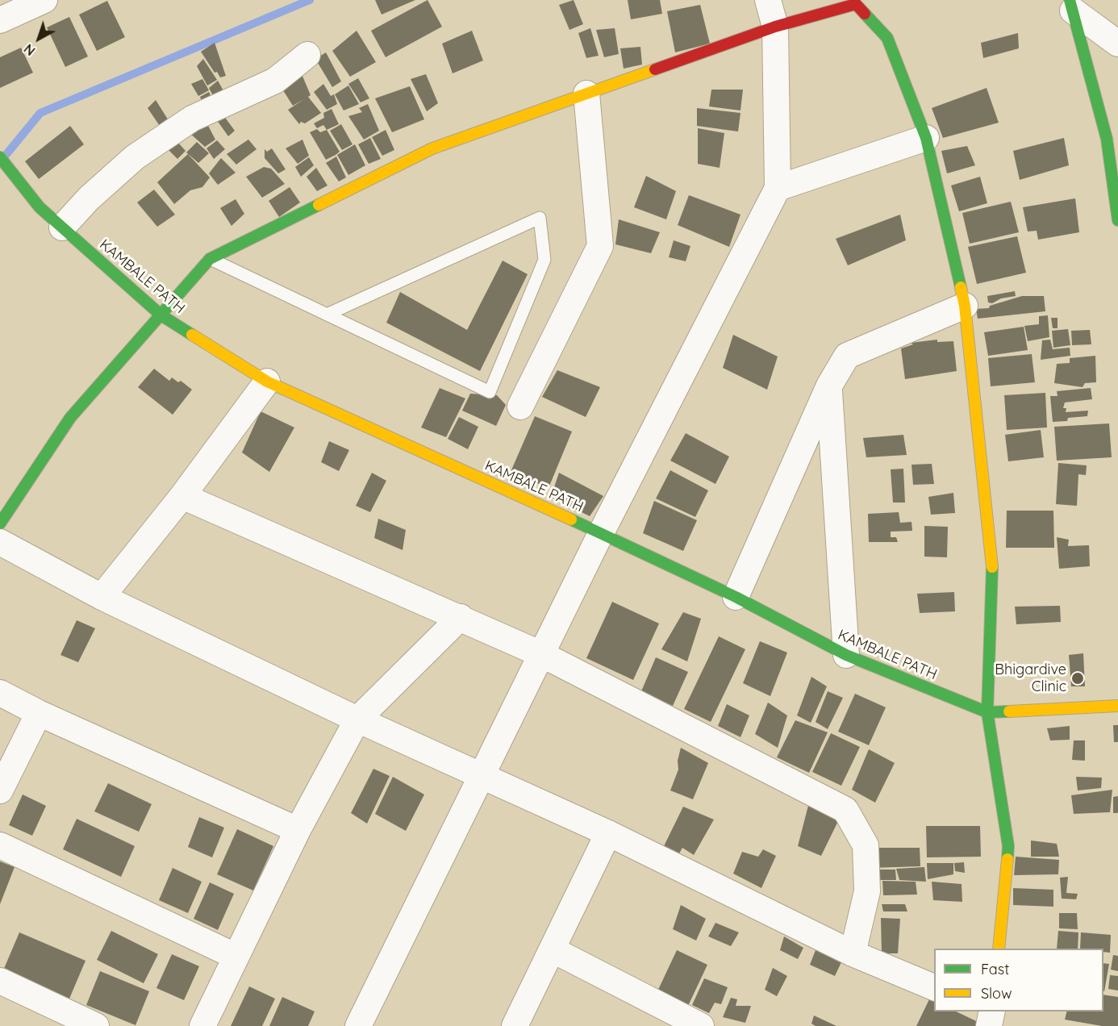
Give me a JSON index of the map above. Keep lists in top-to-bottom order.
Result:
{
  "streets": {
    "street": ["KAMBALE PATH"]
  },
  "places": ["Bhigardive Clinic"],
  "legend": ["Fast", "Slow"],
  "north": "bottom left"
}
